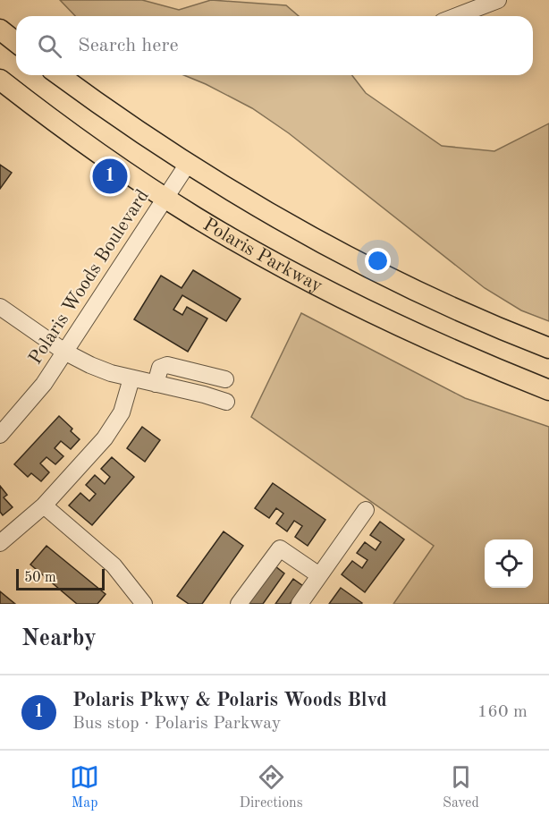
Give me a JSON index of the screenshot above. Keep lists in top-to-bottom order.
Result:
{
  "streets": {
    "main road": ["Polaris Parkway"],
    "street": ["Polaris Woods Boulevard"]
  },
  "crossings": [
    ["Polaris Parkway", "Polaris Woods Boulevard"]
  ],
  "scale_bar": "50 m",
  "page": {
    "search": "Search here",
    "pins": "1",
    "scale": "50 m",
    "heading": "Nearby",
    "list": [
      {
        "mark": "1",
        "name": "Polaris Pkwy & Polaris Woods Blvd",
        "note": "Bus stop · Polaris Parkway",
        "value": "160 m"
      }
    ],
    "nav": ["Map", "Directions", "Saved"]
  }
}
